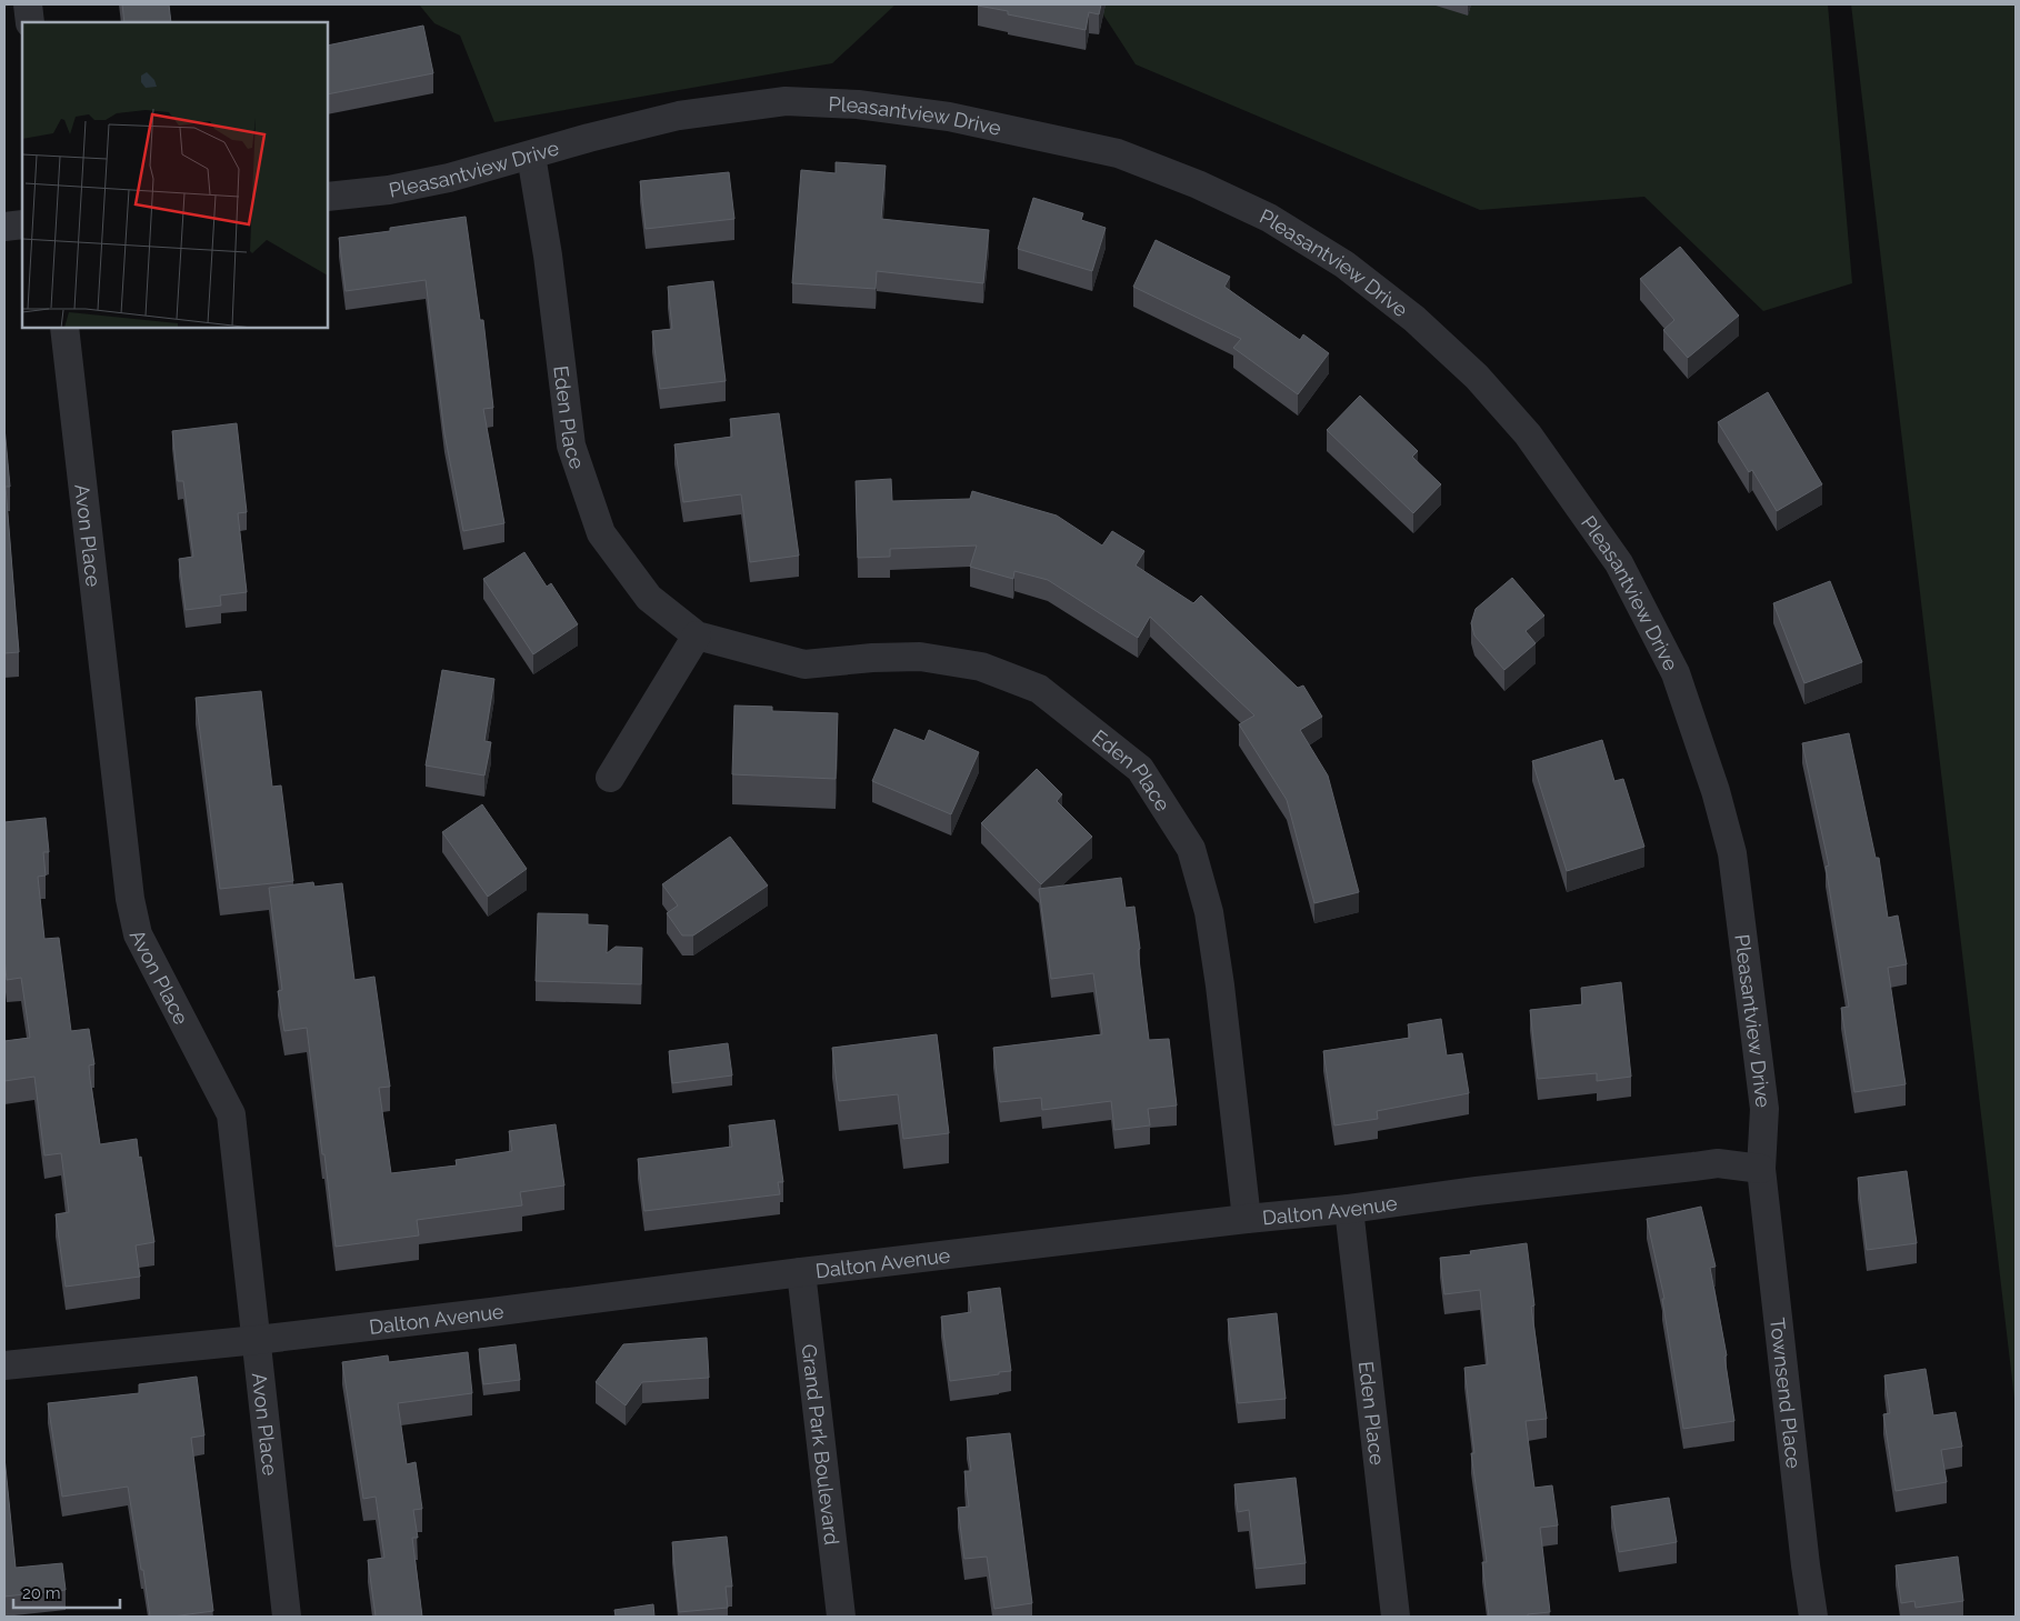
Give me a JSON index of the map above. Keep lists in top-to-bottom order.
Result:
{
  "streets": {
    "street": [
      "Pleasantview Drive",
      "Eden Place",
      "Avon Place",
      "Dalton Avenue",
      "Townsend Place",
      "Grand Park Boulevard"
    ]
  },
  "crossings": [
    ["Pleasantview Drive", "Eden Place"],
    ["Pleasantview Drive", "Dalton Avenue"],
    ["Pleasantview Drive", "Townsend Place"],
    ["Eden Place", "Dalton Avenue"],
    ["Avon Place", "Dalton Avenue"],
    ["Dalton Avenue", "Townsend Place"],
    ["Dalton Avenue", "Grand Park Boulevard"]
  ],
  "scale_bar": "20 m"
}
